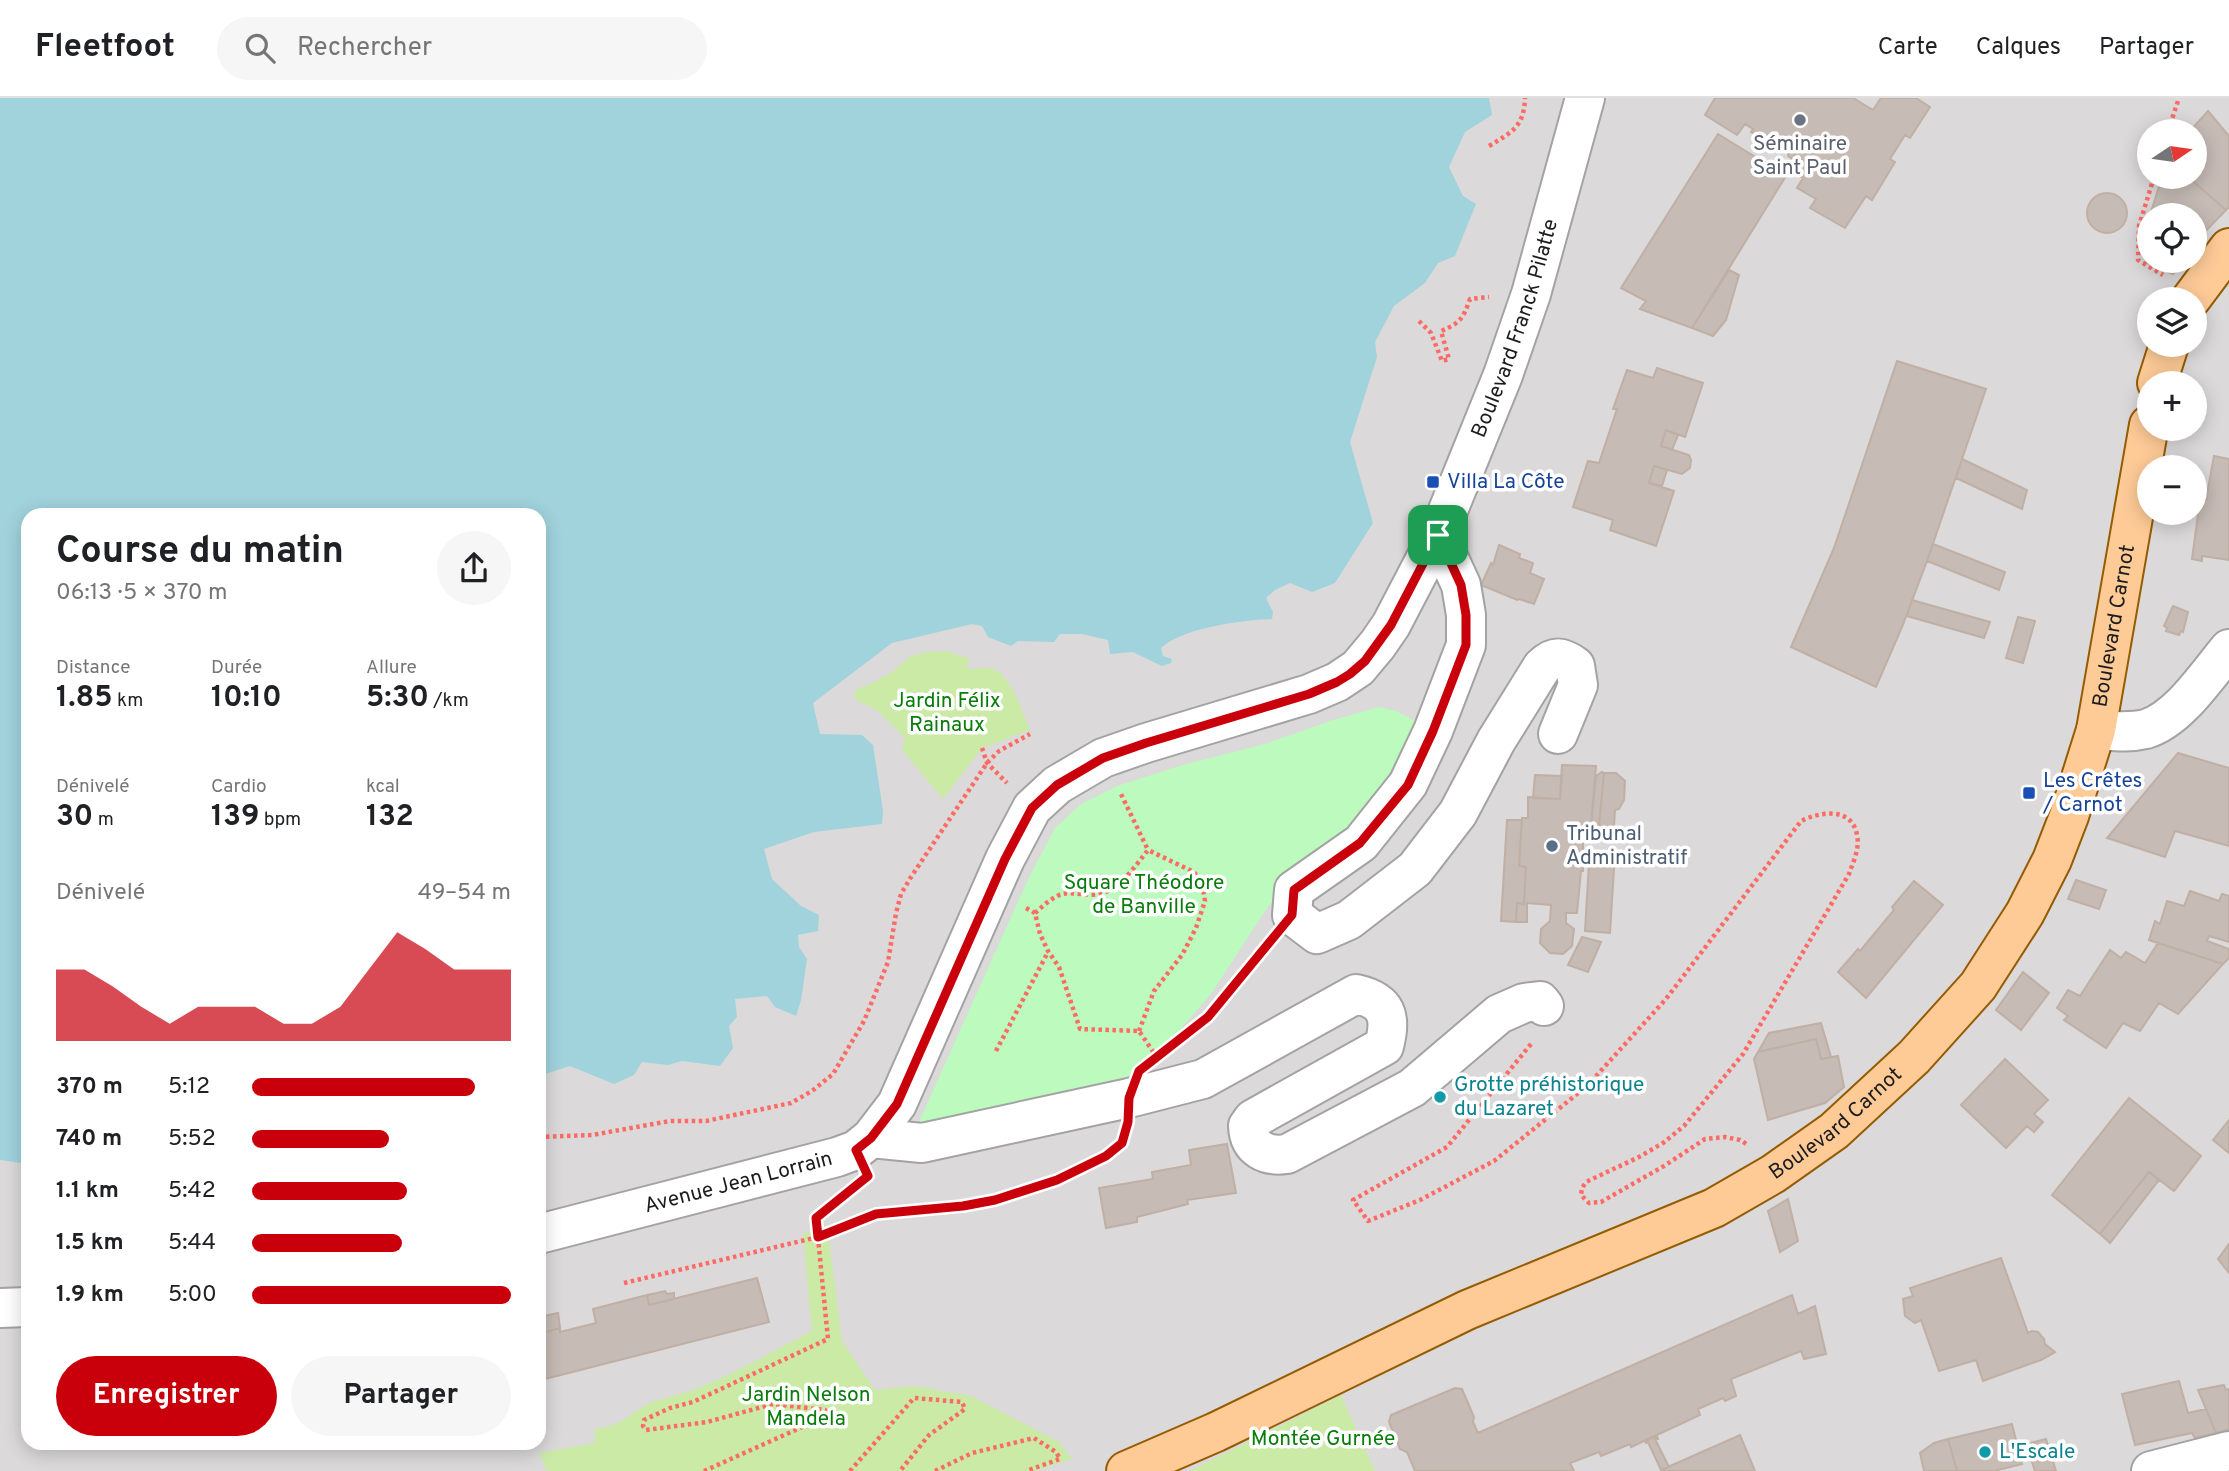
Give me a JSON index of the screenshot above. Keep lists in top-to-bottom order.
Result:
{
  "streets": {
    "main road": ["Boulevard Carnot"],
    "street": ["Boulevard Franck Pilatte", "Avenue Jean Lorrain"]
  },
  "parks": [
    "Jardin Félix Rainaux",
    "Square Théodore de Banville",
    "Jardin Nelson Mandela",
    "Montée Gurnée"
  ],
  "places": {
    "other": [
      "Séminaire Saint Paul",
      "Tribunal Administratif",
      "Grotte préhistorique du Lazaret",
      "L'Escale"
    ],
    "transit": ["Villa La Côte", "Les Crêtes / Carnot"]
  },
  "north": "right",
  "page": {
    "header": "Fleetfoot",
    "search": "Rechercher",
    "nav": ["Carte", "Calques", "Partager"],
    "map_buttons": ["+", "−"],
    "heading": ["Course du matin", "06:13 · 5 × 370 m"],
    "stats": [
      ["Distance", "1.85 km"],
      ["Durée", "10:10"],
      ["Allure", "5:30 /km"],
      ["Dénivelé", "30 m"],
      ["Cardio", "139 bpm"],
      ["kcal", "132"]
    ],
    "chart": ["Dénivelé", "49–54 m"],
    "list": [
      {
        "name": "370 m",
        "note": "5:12"
      },
      {
        "name": "740 m",
        "note": "5:52"
      },
      {
        "name": "1.1 km",
        "note": "5:42"
      },
      {
        "name": "1.5 km",
        "note": "5:44"
      },
      {
        "name": "1.9 km",
        "note": "5:00"
      }
    ],
    "buttons": ["Enregistrer", "Partager"]
  }
}
